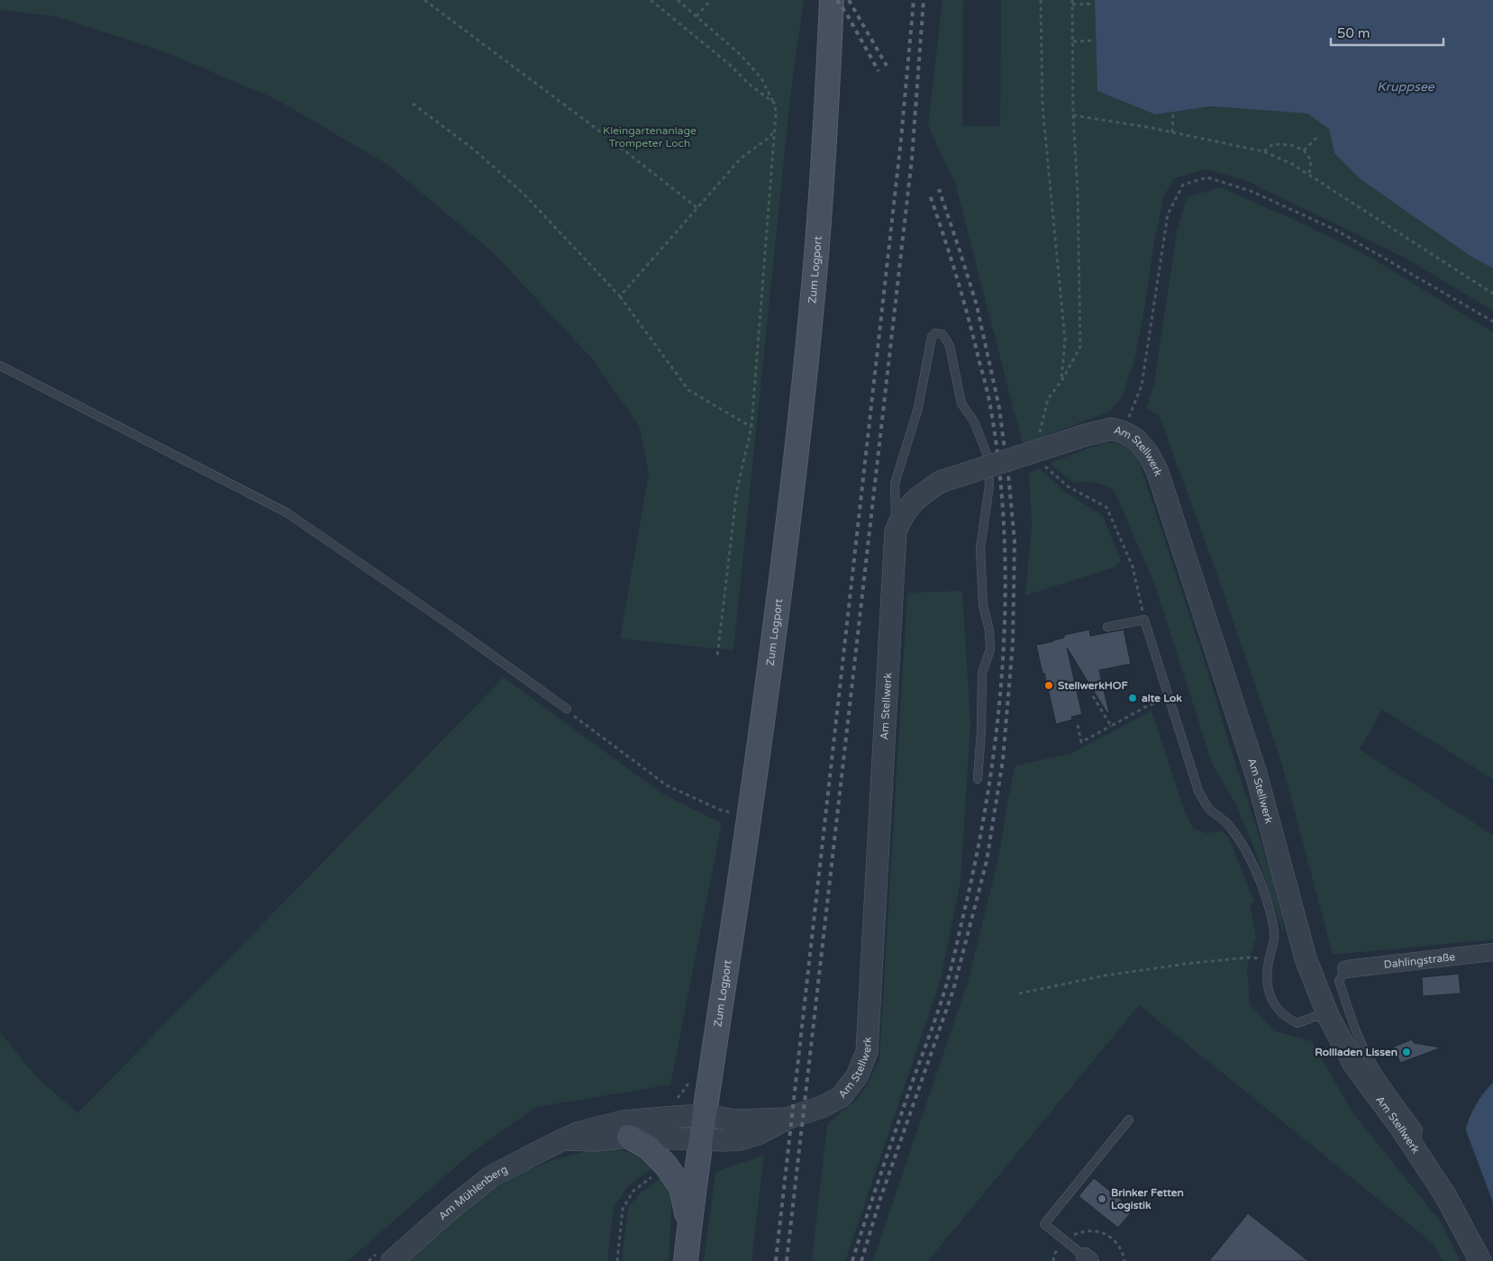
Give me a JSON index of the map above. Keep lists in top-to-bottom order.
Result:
{
  "streets": {
    "main road": ["Zum Logport"],
    "street": ["Am Stellwerk", "Dahlingstraße", "Am Mühlenberg"]
  },
  "crossings": [
    ["Zum Logport", "Am Stellwerk"],
    ["Zum Logport", "Am Mühlenberg"],
    ["Am Stellwerk", "Am Mühlenberg"]
  ],
  "water": ["Kruppsee"],
  "parks": ["Kleingartenanlage Trompeter Loch"],
  "places": [
    "StellwerkHOF",
    "alte Lok",
    "Rollladen Lissen",
    "Brinker Fetten Logistik"
  ],
  "scale_bar": "50 m"
}
